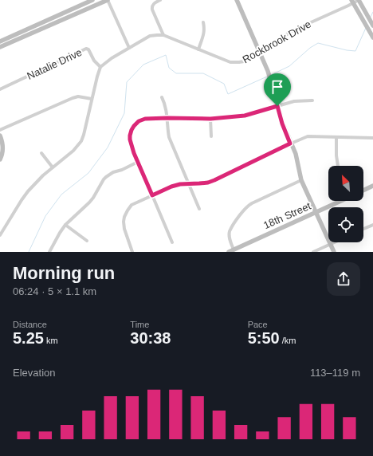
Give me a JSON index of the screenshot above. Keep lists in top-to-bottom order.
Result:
{
  "streets": {
    "street": ["Rockbrook Drive", "Natalie Drive", "18th Street"]
  },
  "crossings": [
    ["Rockbrook Drive", "Natalie Drive"]
  ],
  "north": "top left",
  "page": {
    "heading": ["Morning run", "06:24 · 5 × 1.1 km"],
    "stats": [
      ["Distance", "5.25 km"],
      ["Time", "30:38"],
      ["Pace", "5:50 /km"]
    ],
    "chart": ["Elevation", "113–119 m"]
  }
}
